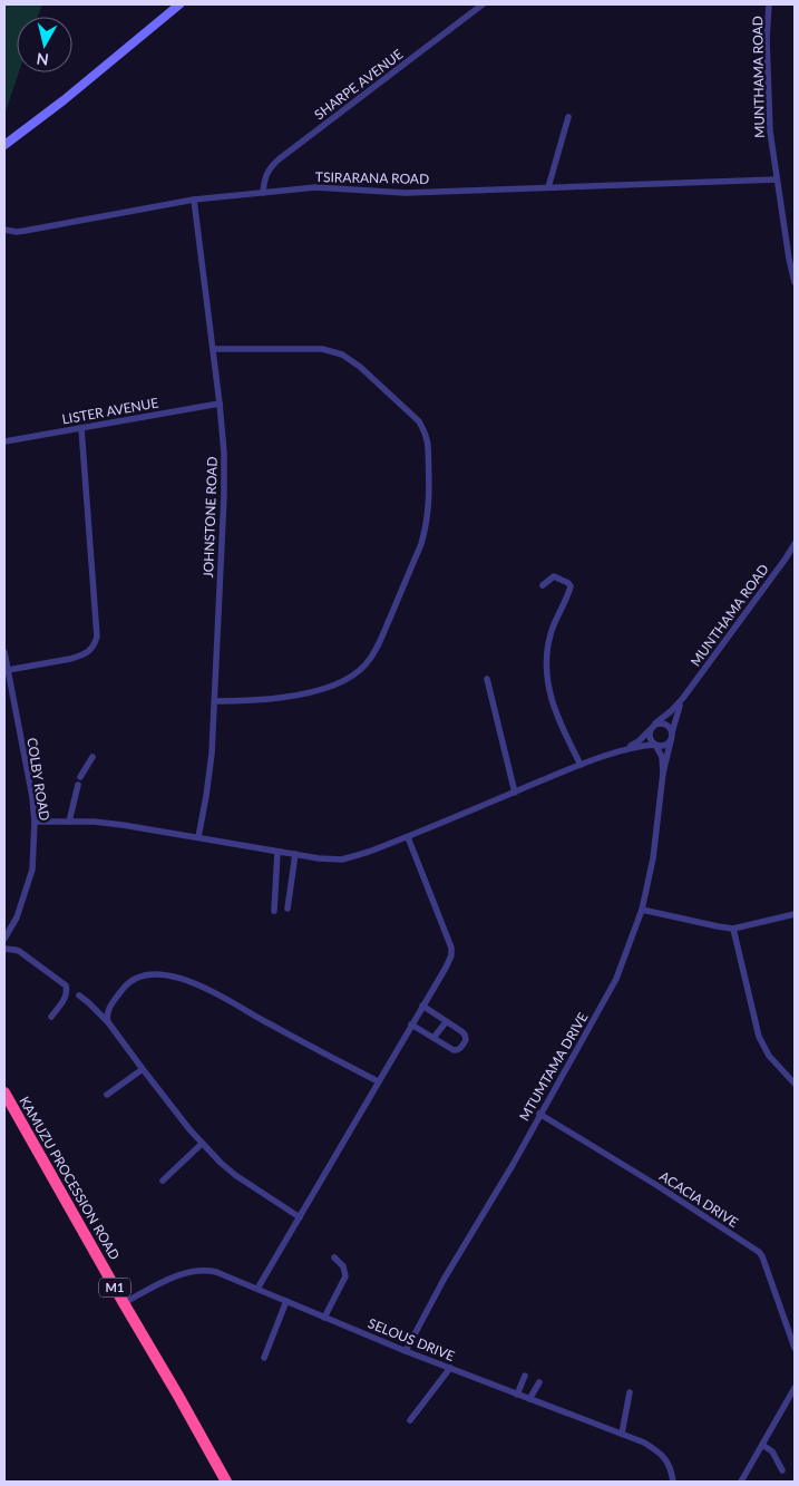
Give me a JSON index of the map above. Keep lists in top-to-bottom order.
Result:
{
  "streets": {
    "highway": ["KAMUZU PROCESSION ROAD", "M1"],
    "street": [
      "MUNTHAMA ROAD",
      "SHARPE AVENUE",
      "TSIRARANA ROAD",
      "LISTER AVENUE",
      "JOHNSTONE ROAD",
      "COLBY ROAD",
      "MTUMTAMA DRIVE",
      "ACACIA DRIVE",
      "SELOUS DRIVE"
    ]
  },
  "crossings": [
    ["MUNTHAMA ROAD", "TSIRARANA ROAD"],
    ["SHARPE AVENUE", "TSIRARANA ROAD"],
    ["TSIRARANA ROAD", "JOHNSTONE ROAD"],
    ["LISTER AVENUE", "JOHNSTONE ROAD"],
    ["MTUMTAMA DRIVE", "ACACIA DRIVE"],
    ["MTUMTAMA DRIVE", "SELOUS DRIVE"],
    ["KAMUZU PROCESSION ROAD", "SELOUS DRIVE"]
  ],
  "north": "bottom"
}
